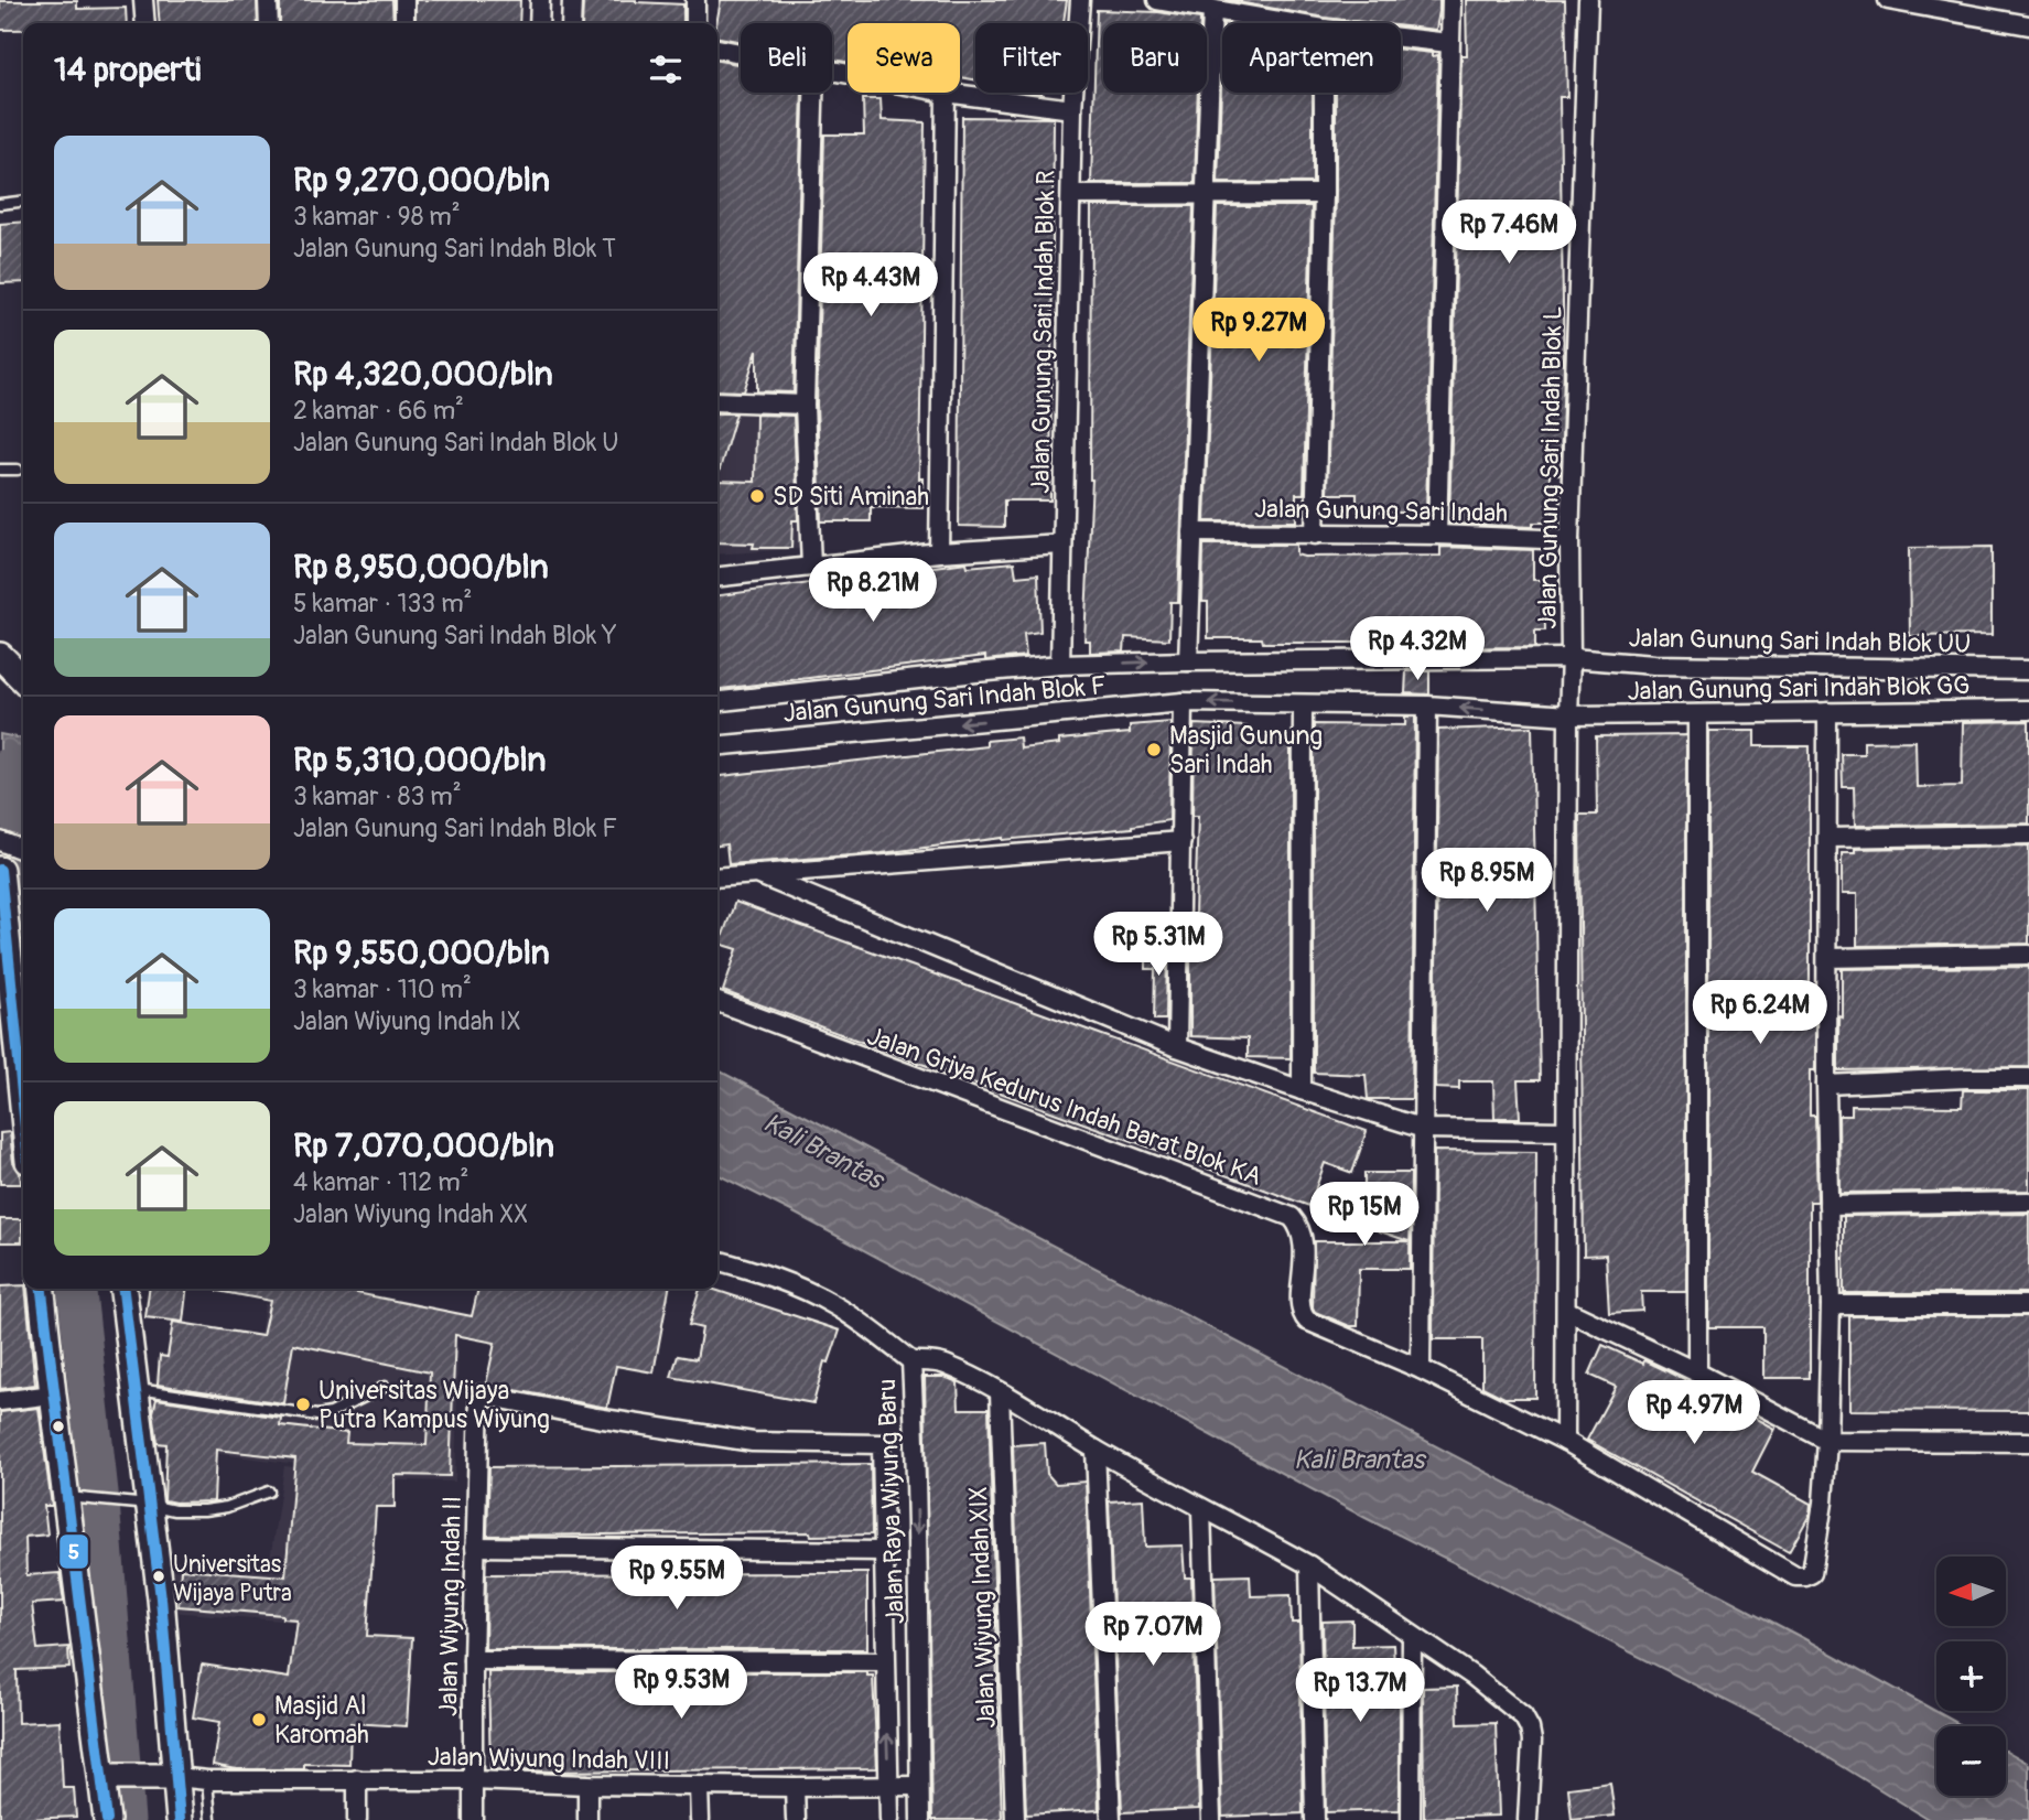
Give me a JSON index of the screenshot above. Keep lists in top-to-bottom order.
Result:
{
  "streets": {
    "street": [
      "Jalan Gunung Sari Indah Blok R",
      "Jalan Gunung Sari Indah Blok L",
      "Jalan Gunung Sari Indah",
      "Jalan Gunung Sari Indah Blok UU",
      "Jalan Gunung Sari Indah Blok GG",
      "Jalan Gunung Sari Indah Blok F",
      "Jalan Griya Kedurus Indah Barat Blok KA",
      "Jalan Raya Wiyung Baru",
      "Jalan Wiyung Indah II",
      "Jalan Wiyung Indah XIX",
      "Jalan Wiyung Indah VIII"
    ]
  },
  "crossings": [
    ["Jalan Gunung Sari Indah Blok R", "Jalan Gunung Sari Indah Blok UU"],
    ["Jalan Gunung Sari Indah Blok L", "Jalan Gunung Sari Indah"],
    ["Jalan Gunung Sari Indah Blok L", "Jalan Gunung Sari Indah Blok UU"],
    ["Jalan Gunung Sari Indah Blok L", "Jalan Gunung Sari Indah Blok GG"],
    ["Jalan Gunung Sari Indah Blok L", "Jalan Gunung Sari Indah Blok F"],
    ["Jalan Gunung Sari Indah Blok L", "Jalan Griya Kedurus Indah Barat Blok KA"],
    ["Jalan Gunung Sari Indah Blok GG", "Jalan Gunung Sari Indah Blok F"],
    ["Jalan Raya Wiyung Baru", "Jalan Wiyung Indah II"],
    ["Jalan Raya Wiyung Baru", "Jalan Wiyung Indah VIII"],
    ["Jalan Wiyung Indah II", "Jalan Wiyung Indah VIII"]
  ],
  "water": ["Kali Brantas"],
  "places": [
    "SD Siti Aminah",
    "Masjid Gunung Sari Indah",
    "Universitas Wijaya Putra Kampus Wiyung",
    "Universitas Wijaya Putra",
    "Masjid Al Karomah"
  ],
  "lines": ["transit line 5"],
  "north": "left",
  "page": {
    "chip": [
      "Beli",
      "Sewa",
      "Filter",
      "Baru",
      "Apartemen"
    ],
    "heading": "14 properti",
    "list": [
      {
        "name": "Rp 9,270,000/bln",
        "note": "3 kamar · 98 m² · Jalan Gunung Sari Indah Blok T"
      },
      {
        "name": "Rp 4,320,000/bln",
        "note": "2 kamar · 66 m² · Jalan Gunung Sari Indah Blok U"
      },
      {
        "name": "Rp 8,950,000/bln",
        "note": "5 kamar · 133 m² · Jalan Gunung Sari Indah Blok Y"
      },
      {
        "name": "Rp 5,310,000/bln",
        "note": "3 kamar · 83 m² · Jalan Gunung Sari Indah Blok F"
      },
      {
        "name": "Rp 9,550,000/bln",
        "note": "3 kamar · 110 m² · Jalan Wiyung Indah IX"
      },
      {
        "name": "Rp 7,070,000/bln",
        "note": "4 kamar · 112 m² · Jalan Wiyung Indah XX"
      }
    ],
    "price": [
      "Rp 7.46M",
      "Rp 4.43M",
      "Rp 9.27M",
      "Rp 8.21M",
      "Rp 4.32M",
      "Rp 8.95M",
      "Rp 5.31M",
      "Rp 6.24M",
      "Rp 15M",
      "Rp 4.97M",
      "Rp 9.55M",
      "Rp 7.07M",
      "Rp 9.53M",
      "Rp 13.7M"
    ],
    "map_buttons": ["+", "−"]
  }
}
